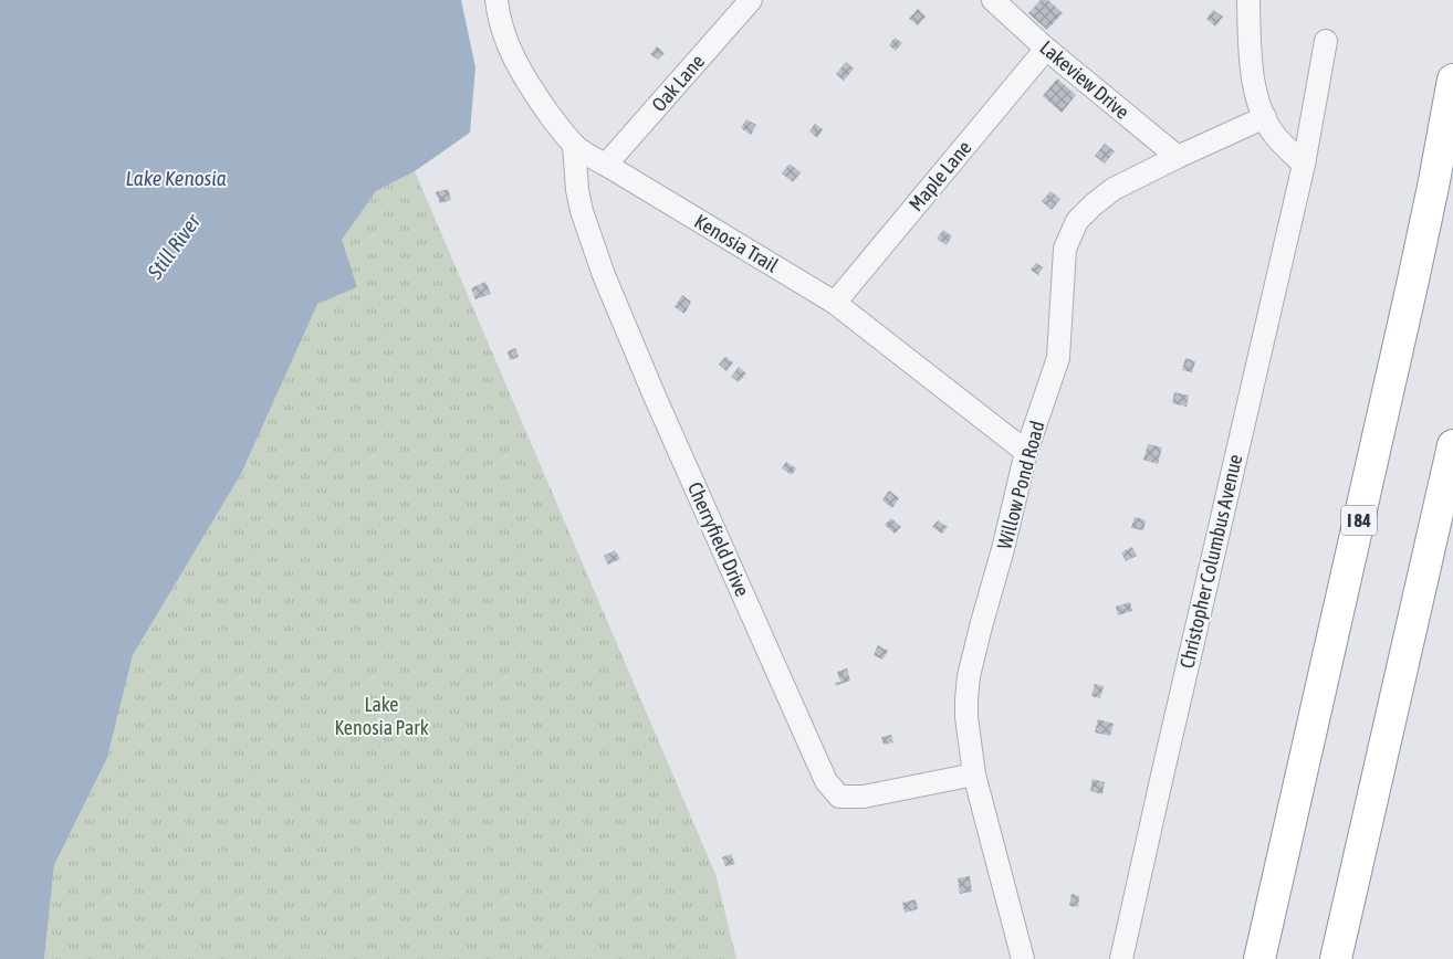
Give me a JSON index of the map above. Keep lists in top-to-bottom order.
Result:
{
  "streets": {
    "highway": ["I 84"],
    "street": [
      "Lakeview Drive",
      "Oak Lane",
      "Maple Lane",
      "Kenosia Trail",
      "Willow Pond Road",
      "Cherryfield Drive",
      "Christopher Columbus Avenue"
    ]
  },
  "crossings": [
    ["Lakeview Drive", "Maple Lane"],
    ["Lakeview Drive", "Willow Pond Road"],
    ["Oak Lane", "Kenosia Trail"],
    ["Maple Lane", "Kenosia Trail"],
    ["Kenosia Trail", "Willow Pond Road"],
    ["Kenosia Trail", "Cherryfield Drive"],
    ["Willow Pond Road", "Cherryfield Drive"]
  ],
  "water": ["Lake Kenosia", "Still River"],
  "parks": ["Lake Kenosia Park"]
}
